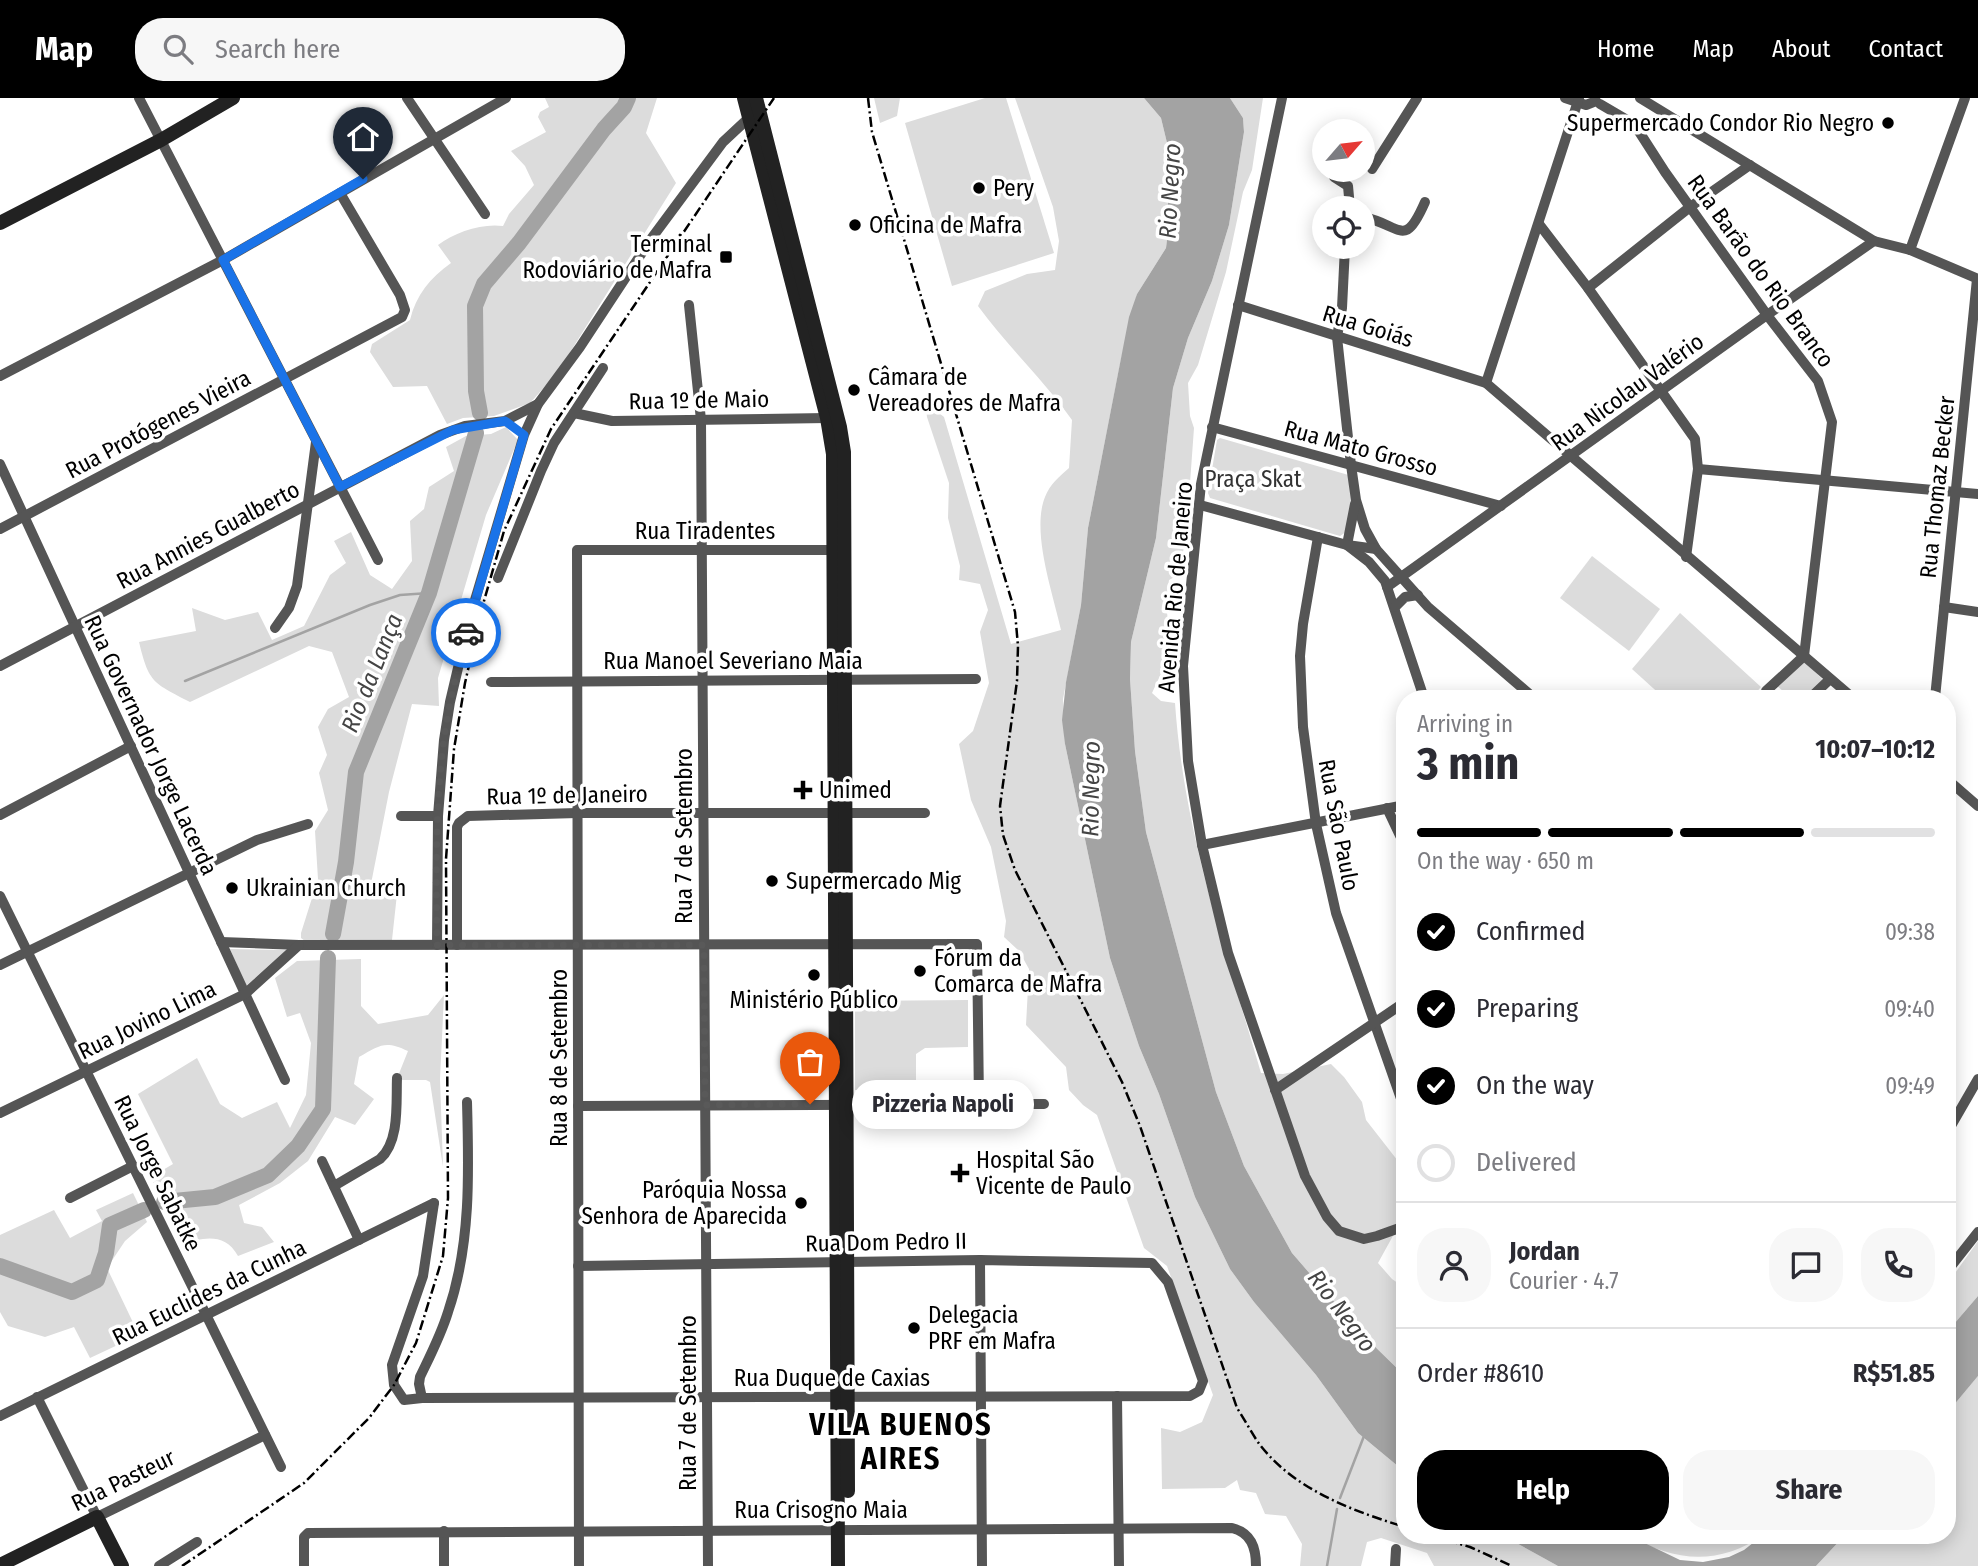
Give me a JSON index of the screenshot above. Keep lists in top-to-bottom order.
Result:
{
  "streets": {
    "main road": ["Rua Pasteur"],
    "street": [
      "Rua Barão do Rio Branco",
      "Rua Goiás",
      "Rua Nicolau Valério",
      "Rua 1º de Maio",
      "Rua Protógenes Vieira",
      "Rua Mato Grosso",
      "Rua Thomaz Becker",
      "Rua Tiradentes",
      "Rua Annies Gualberto",
      "Avenida Rio de Janeiro",
      "Rua Manoel Severiano Maia",
      "Rua Governador Jorge Lacerda",
      "Rua 1º de Janeiro",
      "Rua São Paulo",
      "Rua 7 de Setembro",
      "Rua Jovino Lima",
      "Rua 8 de Setembro",
      "Rua Jorge Sabatke",
      "Rua Dom Pedro II",
      "Rua Euclides da Cunha",
      "Rua Duque de Caxias",
      "Rua Crisogno Maia"
    ]
  },
  "crossings": [
    ["Rua Barão do Rio Branco", "Rua Nicolau Valério"],
    ["Rua Goiás", "Avenida Rio de Janeiro"],
    ["Rua Nicolau Valério", "Rua Mato Grosso"],
    ["Rua 1º de Maio", "Rua 7 de Setembro"],
    ["Rua Protógenes Vieira", "Rua Governador Jorge Lacerda"],
    ["Rua Mato Grosso", "Avenida Rio de Janeiro"],
    ["Rua Tiradentes", "Rua 7 de Setembro"],
    ["Rua Tiradentes", "Rua 8 de Setembro"],
    ["Rua Annies Gualberto", "Rua Governador Jorge Lacerda"],
    ["Rua Manoel Severiano Maia", "Rua 7 de Setembro"],
    ["Rua Manoel Severiano Maia", "Rua 8 de Setembro"],
    ["Rua Governador Jorge Lacerda", "Rua Jovino Lima"],
    ["Rua 1º de Janeiro", "Rua 7 de Setembro"],
    ["Rua 1º de Janeiro", "Rua 8 de Setembro"],
    ["Rua 7 de Setembro", "Rua Dom Pedro II"],
    ["Rua 7 de Setembro", "Rua Duque de Caxias"],
    ["Rua 7 de Setembro", "Rua Crisogno Maia"],
    ["Rua Jovino Lima", "Rua Jorge Sabatke"],
    ["Rua 8 de Setembro", "Rua Dom Pedro II"],
    ["Rua 8 de Setembro", "Rua Duque de Caxias"],
    ["Rua 8 de Setembro", "Rua Crisogno Maia"],
    ["Rua Jorge Sabatke", "Rua Euclides da Cunha"],
    ["Rua Jorge Sabatke", "Rua Pasteur"],
    ["Rua Dom Pedro II", "Rua Duque de Caxias"],
    ["Rua Euclides da Cunha", "Rua Duque de Caxias"]
  ],
  "districts": ["VILA BUENOS AIRES"],
  "water": ["Rio Negro", "Rio da Lança"],
  "parks": ["Praça Skat"],
  "places": {
    "other": [
      "Supermercado Condor Rio Negro",
      "Pery",
      "Oficina de Mafra",
      "Câmara de Vereadores de Mafra",
      "Supermercado Mig",
      "Ukrainian Church",
      "Fórum da Comarca de Mafra",
      "Ministério Público",
      "Pizzeria Napoli",
      "Paróquia Nossa Senhora de Aparecida",
      "Delegacia PRF em Mafra"
    ],
    "transit": ["Terminal Rodoviário de Mafra"],
    "health": ["Unimed", "Hospital São Vicente de Paulo"]
  },
  "north": "top right",
  "page": {
    "header": "Map",
    "search": "Search here",
    "nav": [
      "Home",
      "Map",
      "About",
      "Contact"
    ],
    "heading": ["3 min", "Arriving in", "10:07–10:12"],
    "panel": [
      "Jordan",
      "Courier · 4.7",
      "Order #8610",
      "R$51.85"
    ],
    "bar": "On the way · 650 m",
    "list": [
      ["Confirmed", "09:38"],
      ["Preparing", "09:40"],
      ["On the way", "09:49"],
      "Delivered"
    ],
    "bubble": "Pizzeria Napoli",
    "buttons": ["Help", "Share"]
  }
}
